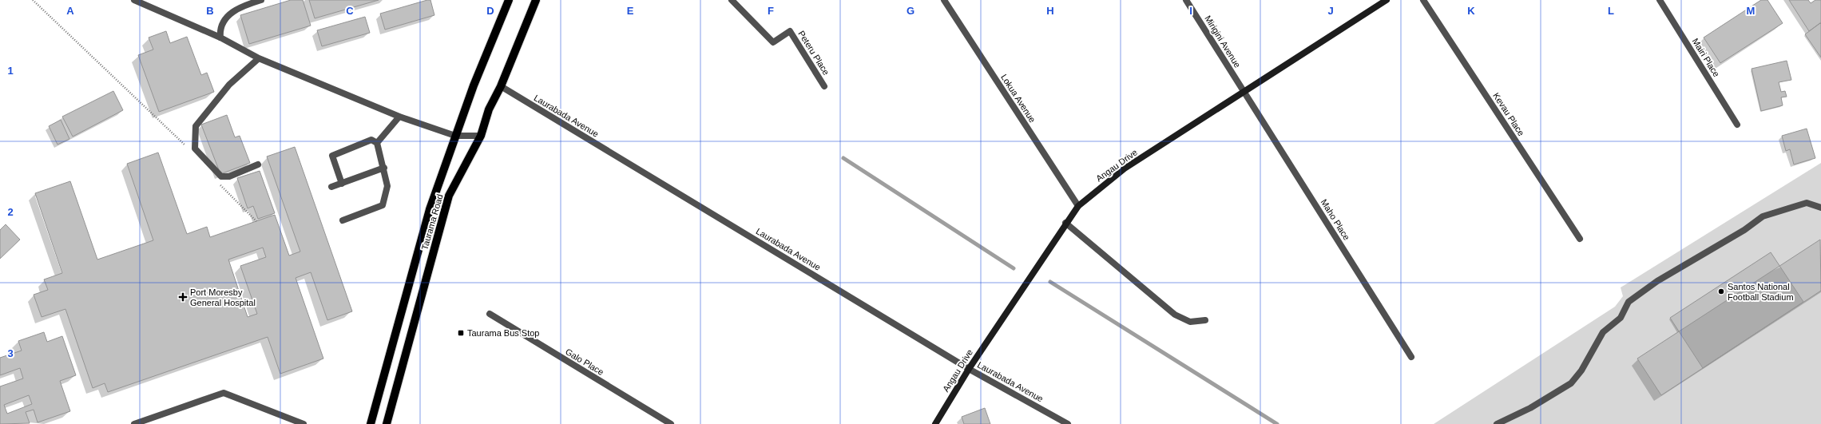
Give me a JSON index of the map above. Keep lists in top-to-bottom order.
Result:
{
  "streets": {
    "main road": ["Taurama Road"],
    "street": [
      "Mirigini Avenue",
      "Peteru Place",
      "Mairi Place",
      "Lokua Avenue",
      "Kevau Place",
      "Laurabada Avenue",
      "Angau Drive",
      "Maho Place",
      "Galo Place"
    ]
  },
  "crossings": [
    ["Mirigini Avenue", "Angau Drive"],
    ["Mirigini Avenue", "Maho Place"],
    ["Lokua Avenue", "Angau Drive"],
    ["Laurabada Avenue", "Angau Drive"],
    ["Laurabada Avenue", "Taurama Road"],
    ["Angau Drive", "Maho Place"]
  ],
  "places": {
    "other": ["Santos National Football Stadium"],
    "health": ["Port Moresby General Hospital"],
    "transit": ["Taurama Bus Stop"]
  },
  "grid": {
    "columns": [
      "A",
      "B",
      "C",
      "D",
      "E",
      "F",
      "G",
      "H",
      "I",
      "J",
      "K",
      "L",
      "M"
    ],
    "rows": ["1", "2", "3"]
  }
}
